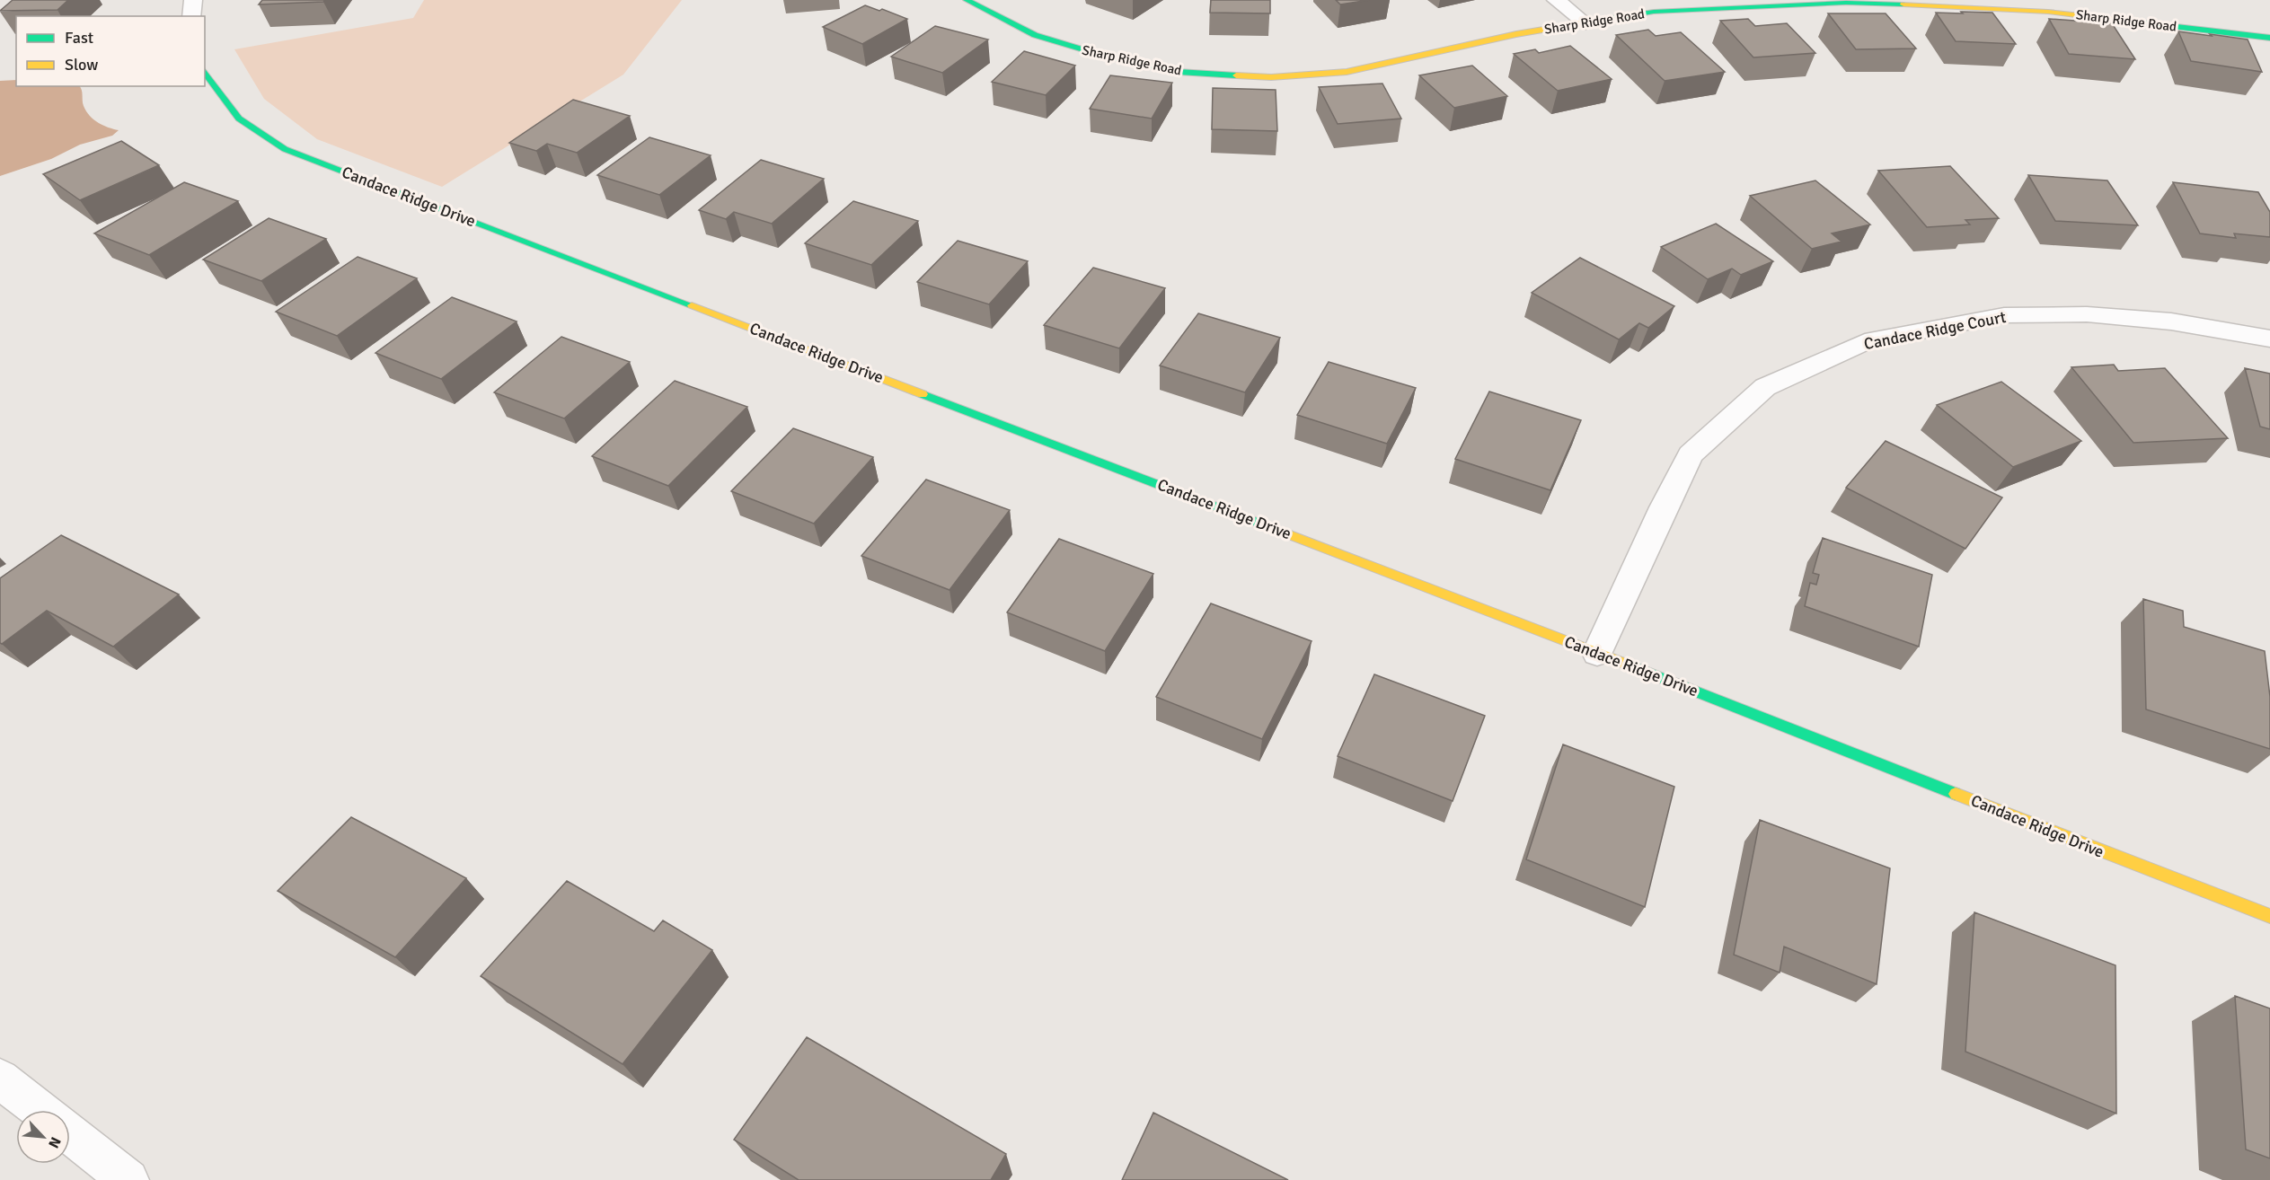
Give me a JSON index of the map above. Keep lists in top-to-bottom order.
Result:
{
  "streets": {
    "street": ["Sharp Ridge Road", "Candace Ridge Drive", "Candace Ridge Court"]
  },
  "crossings": [
    ["Candace Ridge Drive", "Candace Ridge Court"]
  ],
  "legend": ["Fast", "Slow"],
  "north": "bottom right"
}
